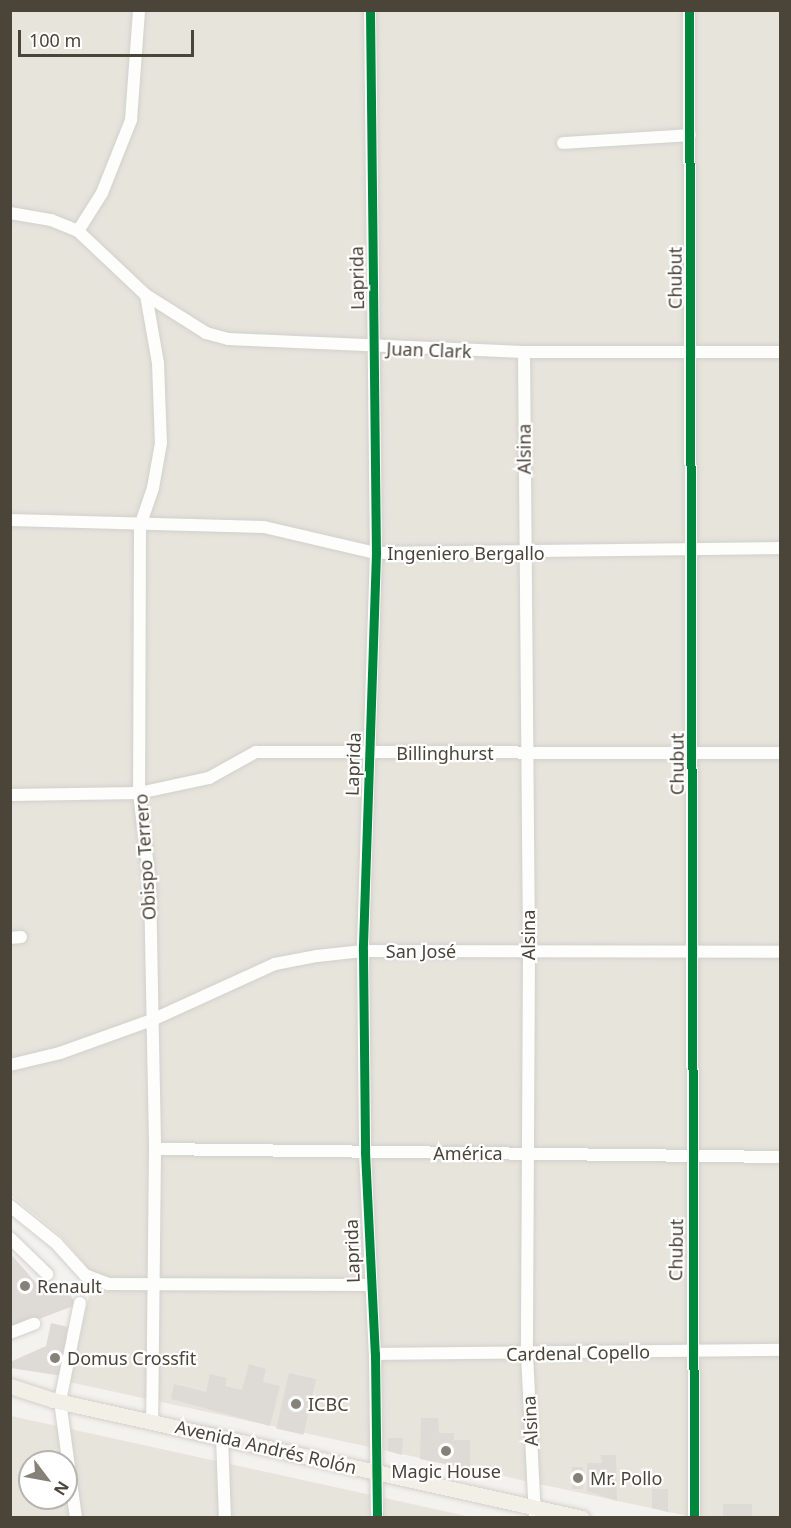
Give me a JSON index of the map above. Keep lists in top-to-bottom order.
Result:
{
  "streets": {
    "main road": ["Avenida Andrés Rolón"],
    "street": [
      "Laprida",
      "Chubut",
      "Juan Clark",
      "Alsina",
      "Ingeniero Bergallo",
      "Billinghurst",
      "Obispo Terrero",
      "San José",
      "América",
      "Cardenal Copello"
    ]
  },
  "crossings": [
    ["Laprida", "Juan Clark"],
    ["Laprida", "Ingeniero Bergallo"],
    ["Laprida", "Billinghurst"],
    ["Laprida", "San José"],
    ["Laprida", "América"],
    ["Laprida", "Cardenal Copello"],
    ["Laprida", "Avenida Andrés Rolón"],
    ["Chubut", "Juan Clark"],
    ["Chubut", "Ingeniero Bergallo"],
    ["Chubut", "Billinghurst"],
    ["Chubut", "San José"],
    ["Chubut", "América"],
    ["Chubut", "Cardenal Copello"],
    ["Juan Clark", "Alsina"],
    ["Juan Clark", "Obispo Terrero"],
    ["Alsina", "Ingeniero Bergallo"],
    ["Alsina", "Billinghurst"],
    ["Alsina", "San José"],
    ["Alsina", "América"],
    ["Alsina", "Cardenal Copello"],
    ["Alsina", "Avenida Andrés Rolón"],
    ["Ingeniero Bergallo", "Obispo Terrero"],
    ["Billinghurst", "Obispo Terrero"],
    ["Obispo Terrero", "San José"],
    ["Obispo Terrero", "América"],
    ["Obispo Terrero", "Avenida Andrés Rolón"]
  ],
  "places": [
    "Renault",
    "Domus Crossfit",
    "ICBC",
    "Magic House",
    "Mr. Pollo"
  ],
  "scale_bar": "100 m",
  "north": "bottom right"
}
